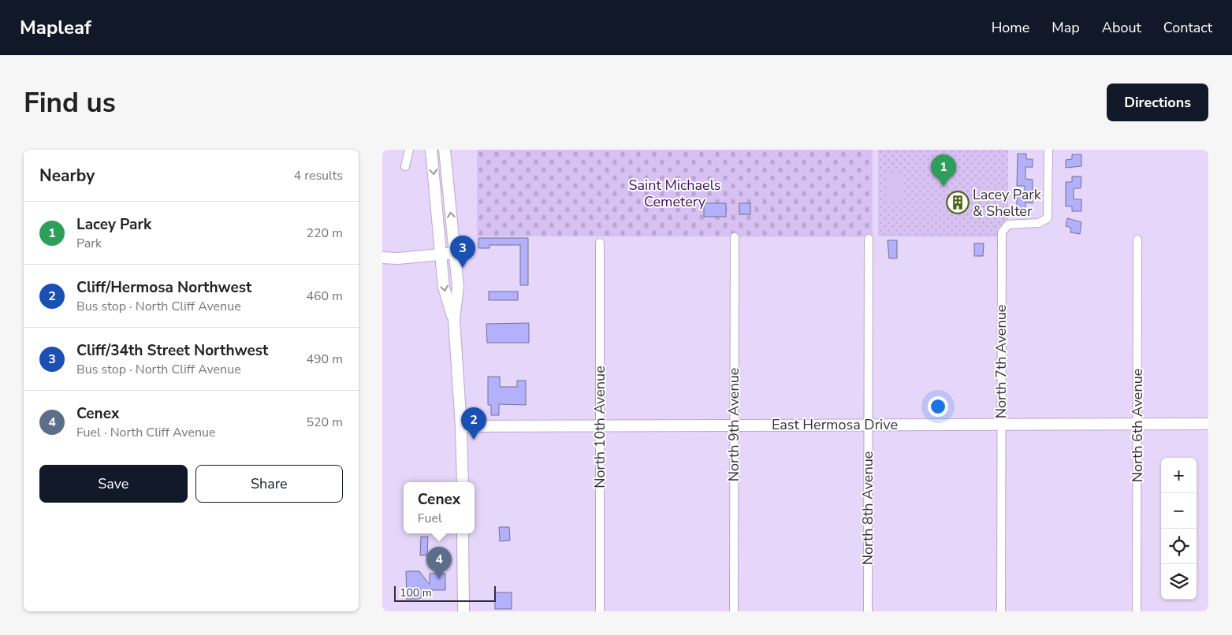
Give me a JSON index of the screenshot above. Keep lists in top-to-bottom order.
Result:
{
  "streets": {
    "street": [
      "North 7th Avenue",
      "North 9th Avenue",
      "East Hermosa Drive",
      "North 6th Avenue",
      "North 10th Avenue",
      "North 8th Avenue"
    ]
  },
  "crossings": [
    ["North 7th Avenue", "East Hermosa Drive"],
    ["North 9th Avenue", "East Hermosa Drive"],
    ["East Hermosa Drive", "North 6th Avenue"],
    ["East Hermosa Drive", "North 10th Avenue"],
    ["East Hermosa Drive", "North 8th Avenue"]
  ],
  "parks": ["Saint Michaels Cemetery"],
  "places": {
    "building": ["Lacey Park & Shelter"]
  },
  "scale_bar": "100 m",
  "page": {
    "header": "Mapleaf",
    "nav": [
      "Home",
      "Map",
      "About",
      "Contact"
    ],
    "buttons": [
      "Directions",
      ["Save", "Share"]
    ],
    "title": "Find us",
    "heading": ["Nearby", "4 results"],
    "pins": [
      "1",
      "3",
      "2",
      "4"
    ],
    "list": [
      {
        "mark": "1",
        "name": "Lacey Park",
        "note": "Park",
        "value": "220 m"
      },
      {
        "mark": "2",
        "name": "Cliff/Hermosa Northwest",
        "note": "Bus stop · North Cliff Avenue",
        "value": "460 m"
      },
      {
        "mark": "3",
        "name": "Cliff/34th Street Northwest",
        "note": "Bus stop · North Cliff Avenue",
        "value": "490 m"
      },
      {
        "mark": "4",
        "name": "Cenex",
        "note": "Fuel · North Cliff Avenue",
        "value": "520 m"
      }
    ],
    "map_buttons": ["+", "−"],
    "popup": ["Cenex", "Fuel"],
    "scale": "100 m"
  }
}
